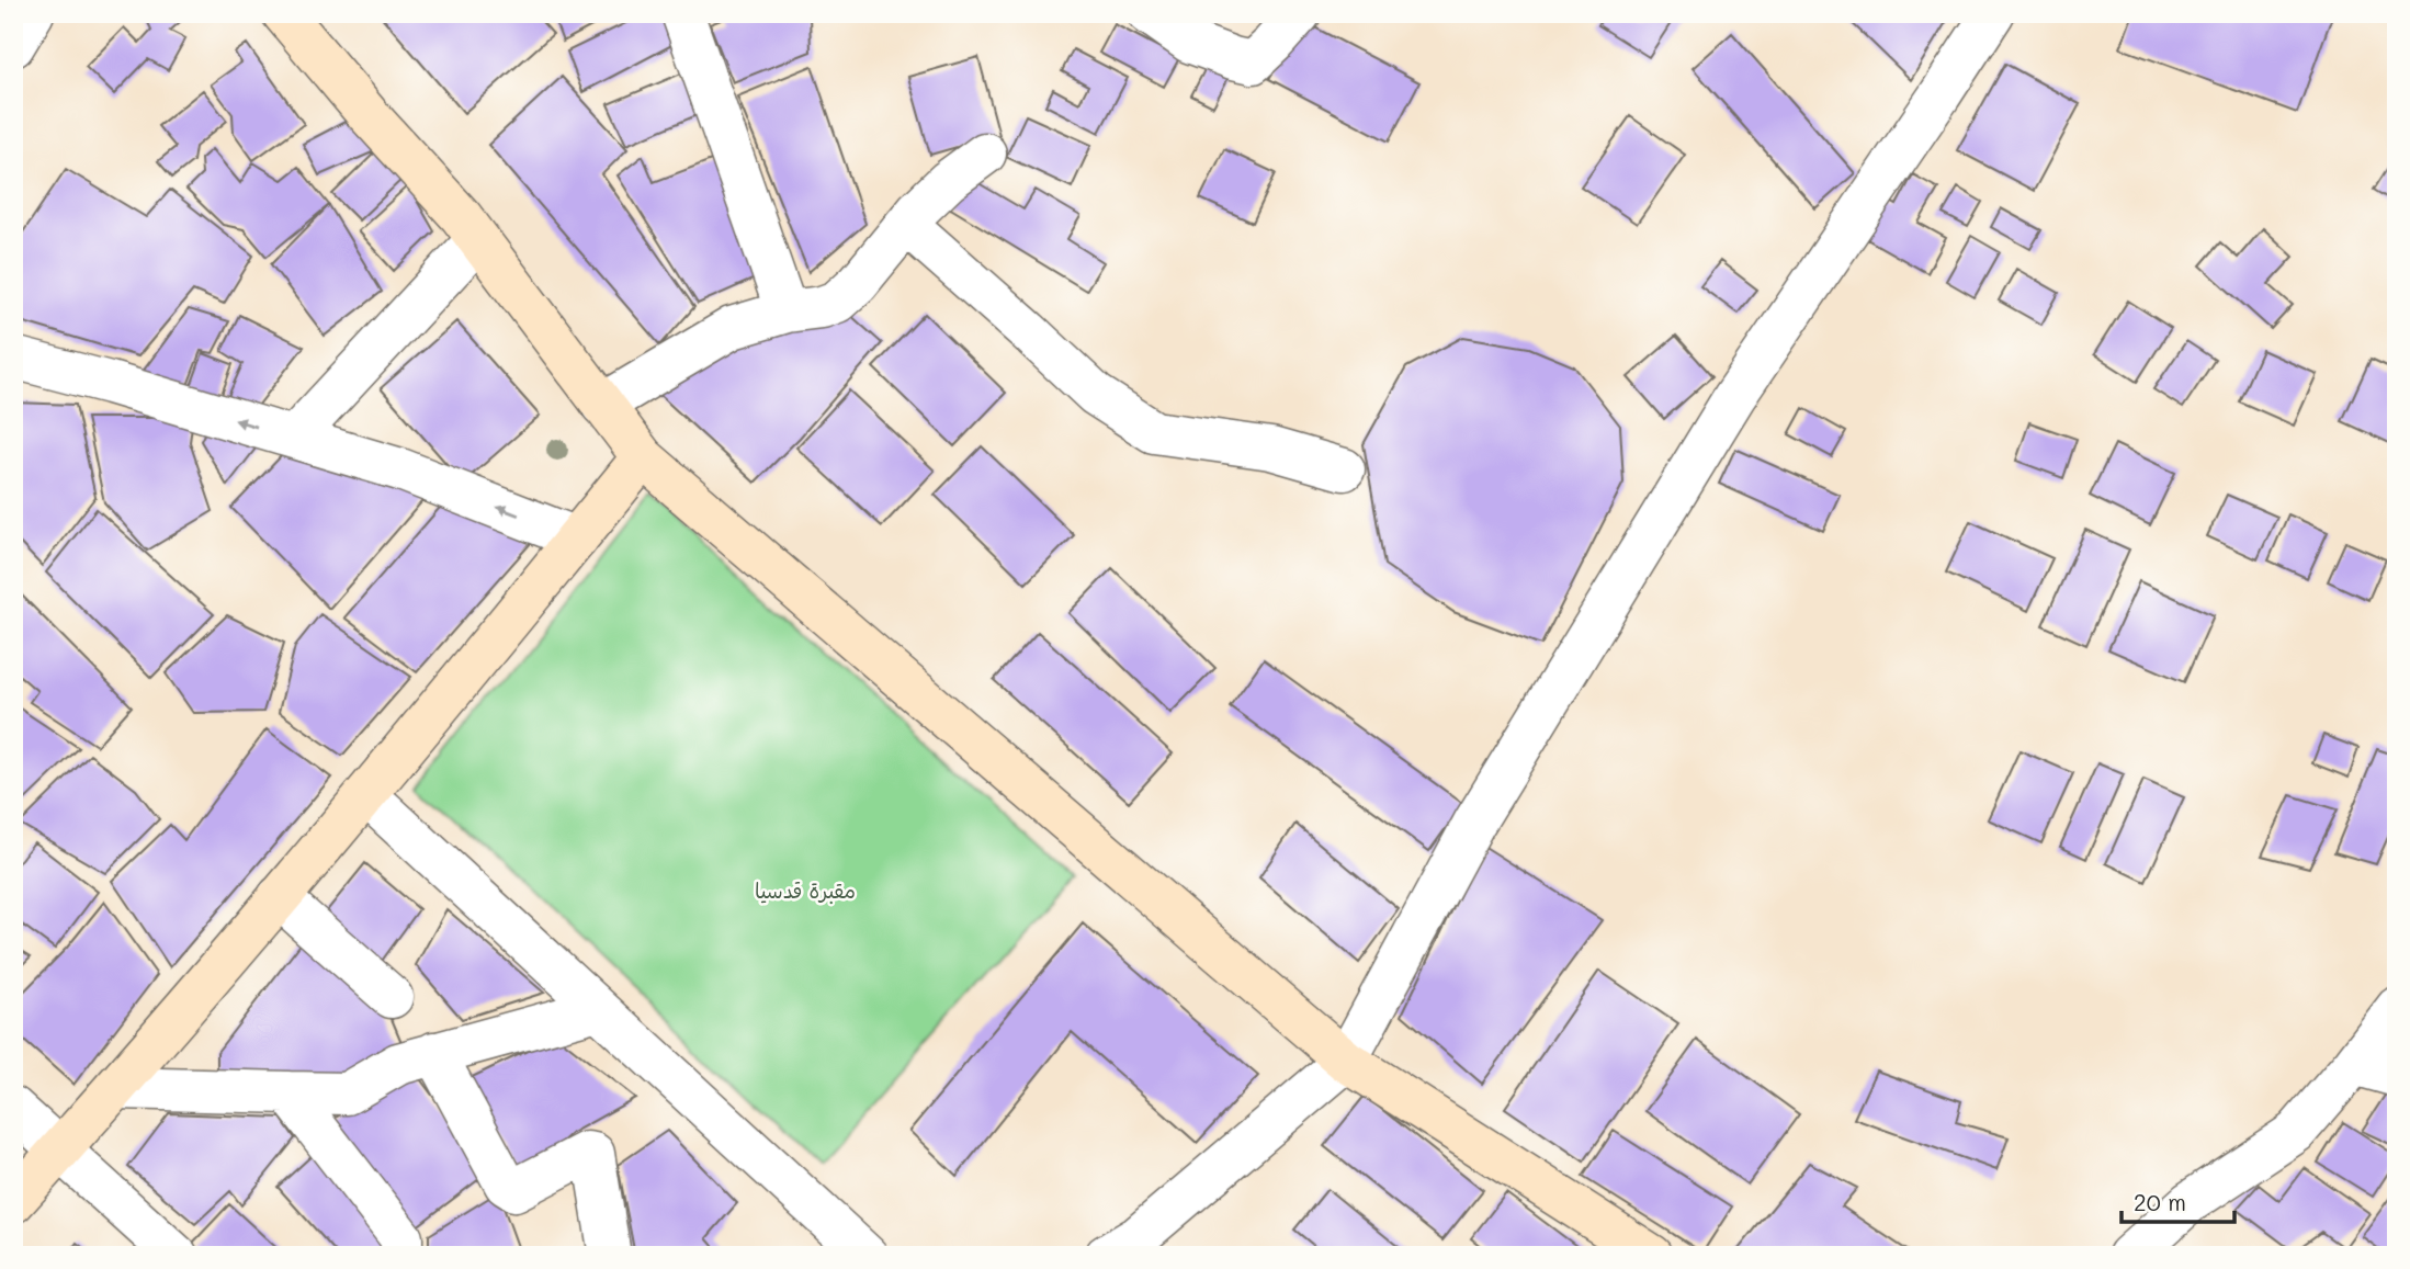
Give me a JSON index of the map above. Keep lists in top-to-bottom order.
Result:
{
  "parks": ["مقبرة قدسيا"],
  "scale_bar": "20 m"
}
